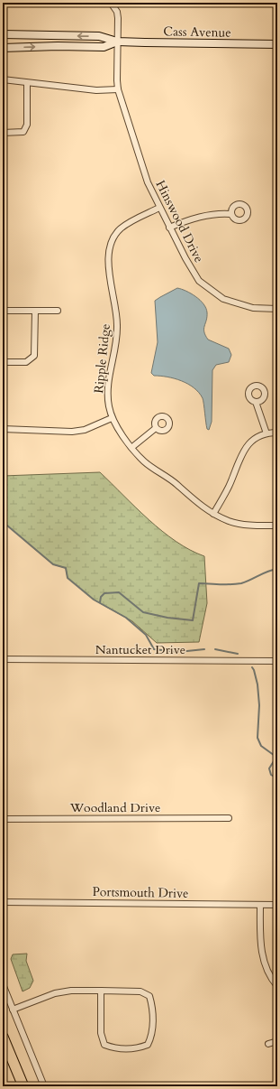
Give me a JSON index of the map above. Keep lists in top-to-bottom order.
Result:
{
  "streets": {
    "main road": ["Cass Avenue"],
    "street": [
      "Hinswood Drive",
      "Ripple Ridge",
      "Nantucket Drive",
      "Woodland Drive",
      "Portsmouth Drive"
    ]
  },
  "crossings": [
    ["Cass Avenue", "Hinswood Drive"],
    ["Hinswood Drive", "Ripple Ridge"]
  ]
}
